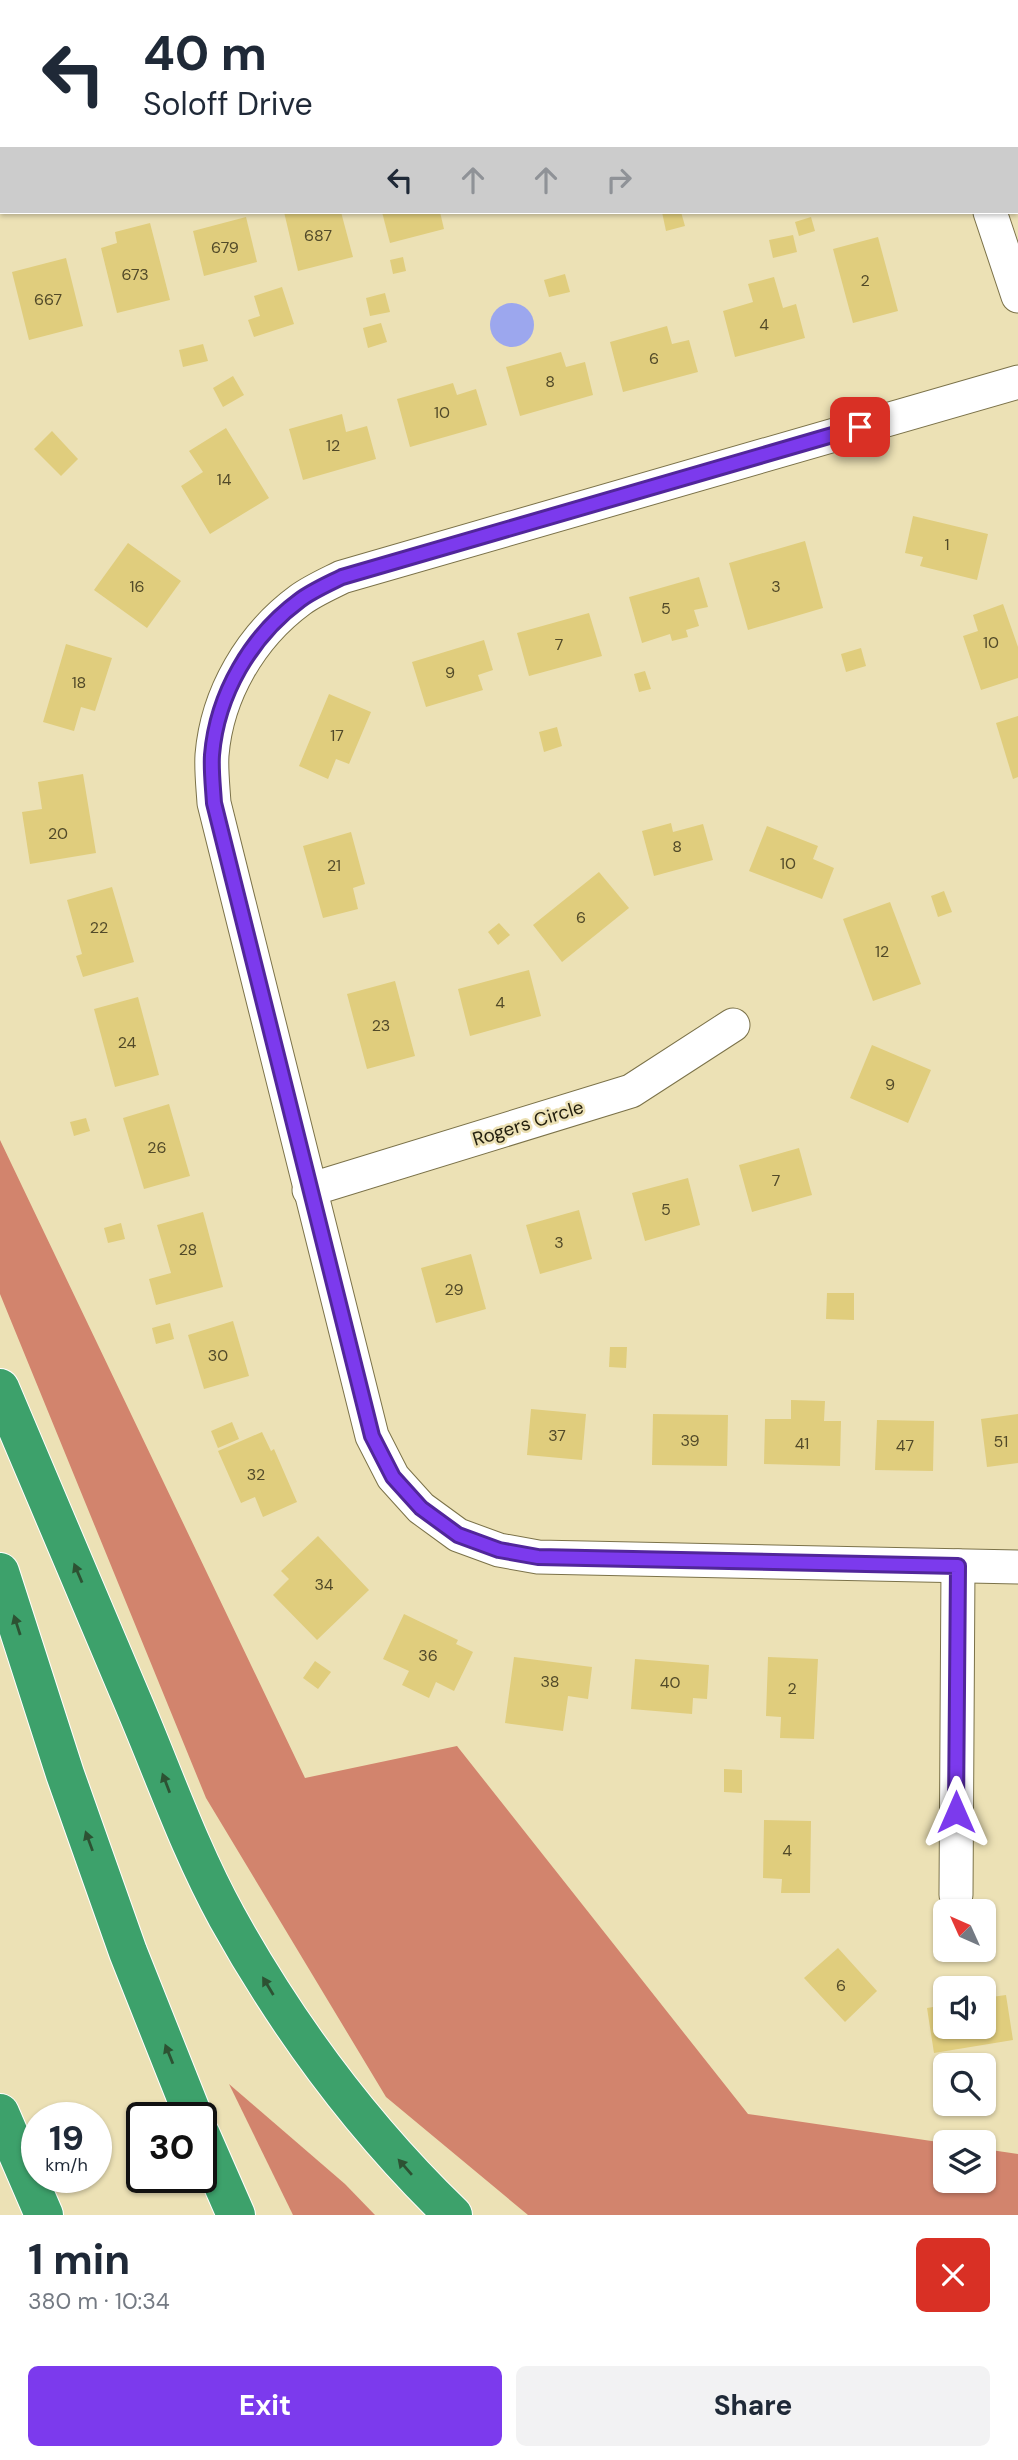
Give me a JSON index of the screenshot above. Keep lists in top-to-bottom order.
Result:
{
  "streets": {
    "street": ["Rogers Circle"]
  },
  "house_numbers": [
    "687",
    "679",
    "673",
    "2",
    "667",
    "4",
    "6",
    "8",
    "10",
    "12",
    "14",
    "1",
    "16",
    "3",
    "5",
    "10",
    "7",
    "9",
    "18",
    "17",
    "20",
    "8",
    "10",
    "21",
    "6",
    "22",
    "12",
    "4",
    "23",
    "24",
    "9",
    "26",
    "7",
    "5",
    "3",
    "28",
    "29",
    "30",
    "37",
    "39",
    "51",
    "41",
    "47",
    "32",
    "34",
    "36",
    "38",
    "40",
    "2",
    "4",
    "6"
  ],
  "north": "top left",
  "page": {
    "turn": ["40 m", "Soloff Drive"],
    "speed": "19 km/h",
    "limit": "30",
    "heading": ["1 min", "380 m · 10:34"],
    "buttons": ["Exit", "Share"]
  }
}
